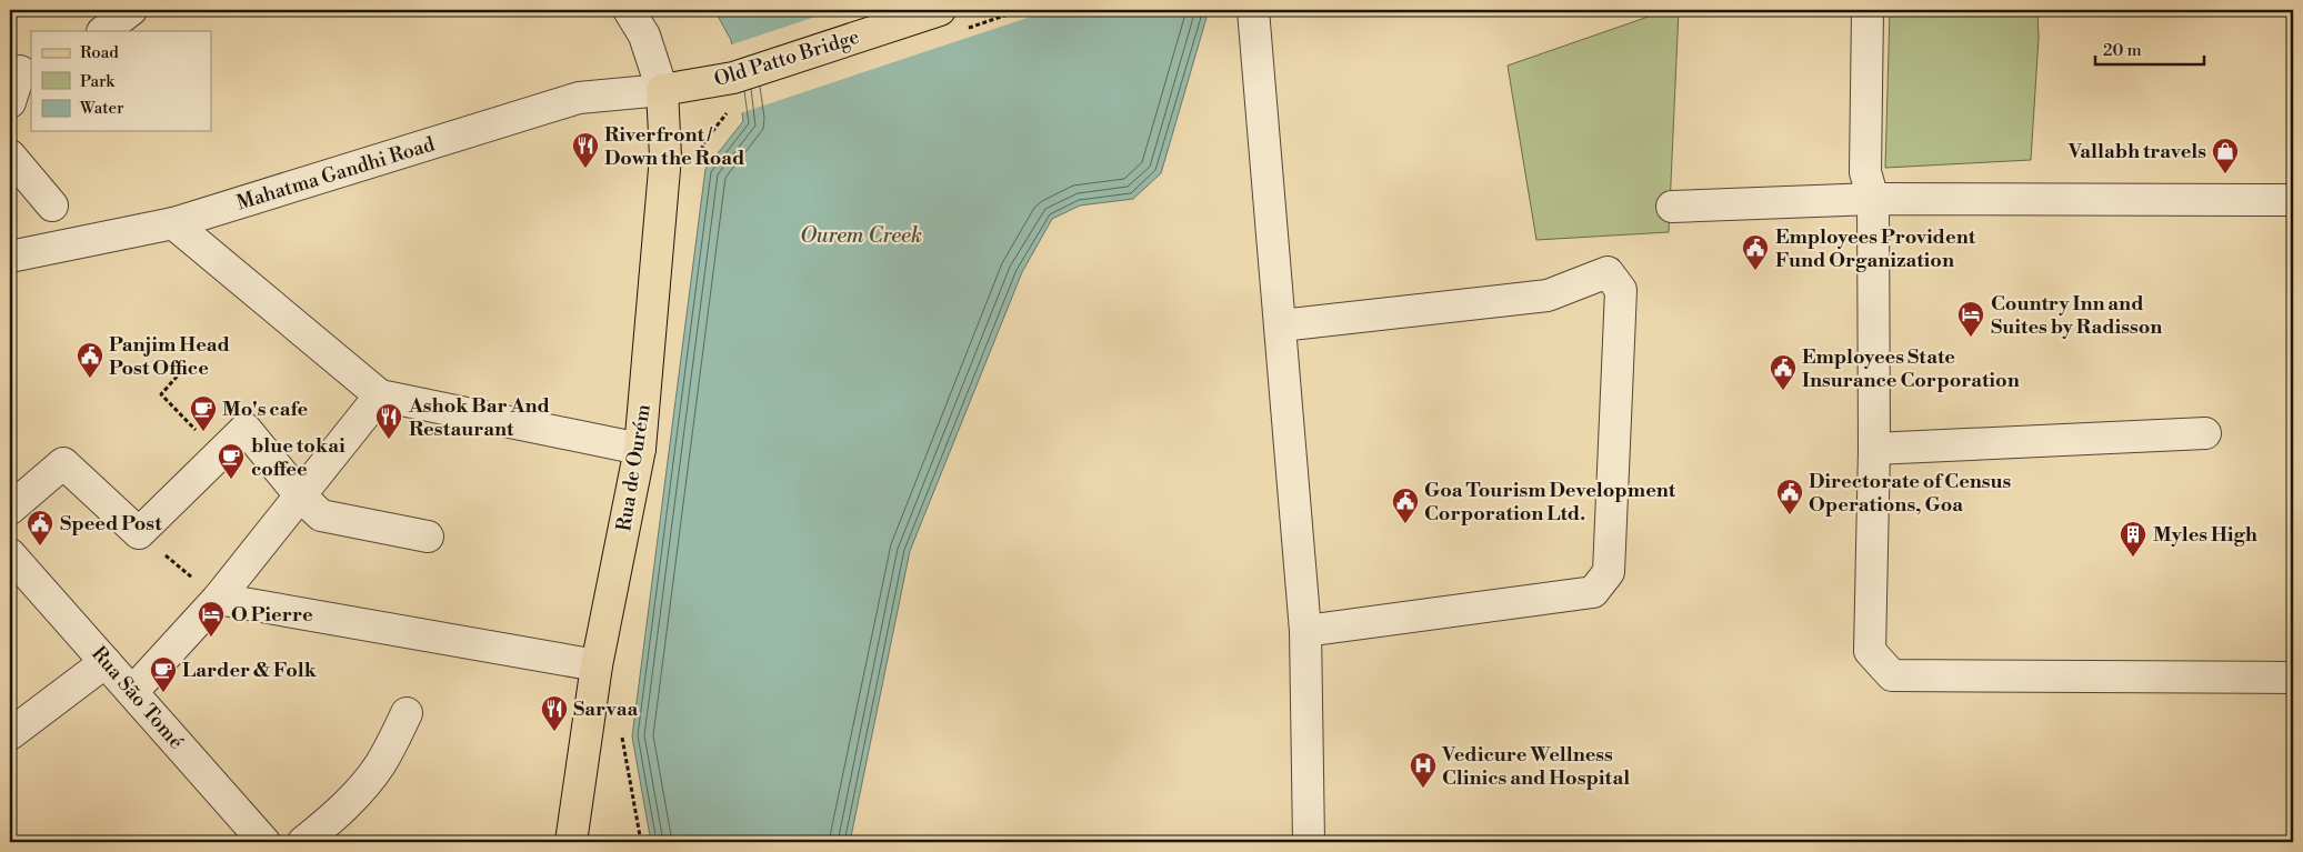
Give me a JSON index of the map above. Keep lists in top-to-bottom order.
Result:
{
  "streets": {
    "main road": ["Old Patto Bridge", "Rua de Ourém"],
    "street": ["Mahatma Gandhi Road", "Rua São Tomé"]
  },
  "crossings": [
    ["Old Patto Bridge", "Mahatma Gandhi Road"],
    ["Old Patto Bridge", "Rua de Ourém"],
    ["Mahatma Gandhi Road", "Rua de Ourém"]
  ],
  "water": ["Ourem Creek"],
  "places": {
    "restaurant": ["Riverfront / Down the Road", "Ashok Bar And Restaurant", "Sarvaa"],
    "shop": ["Vallabh travels"],
    "public building": [
      "Employees Provident Fund Organization",
      "Panjim Head Post Office",
      "Employees State Insurance Corporation",
      "Directorate of Census Operations, Goa",
      "Goa Tourism Development Corporation Ltd.",
      "Speed Post"
    ],
    "hotel": ["Country Inn and Suites by Radisson", "O Pierre"],
    "cafe": ["Mo's cafe", "blue tokai coffee", "Larder & Folk"],
    "building": ["Myles High"],
    "hospital": ["Vedicure Wellness Clinics and Hospital"]
  },
  "legend": ["Road", "Park", "Water"],
  "scale_bar": "20 m"
}
